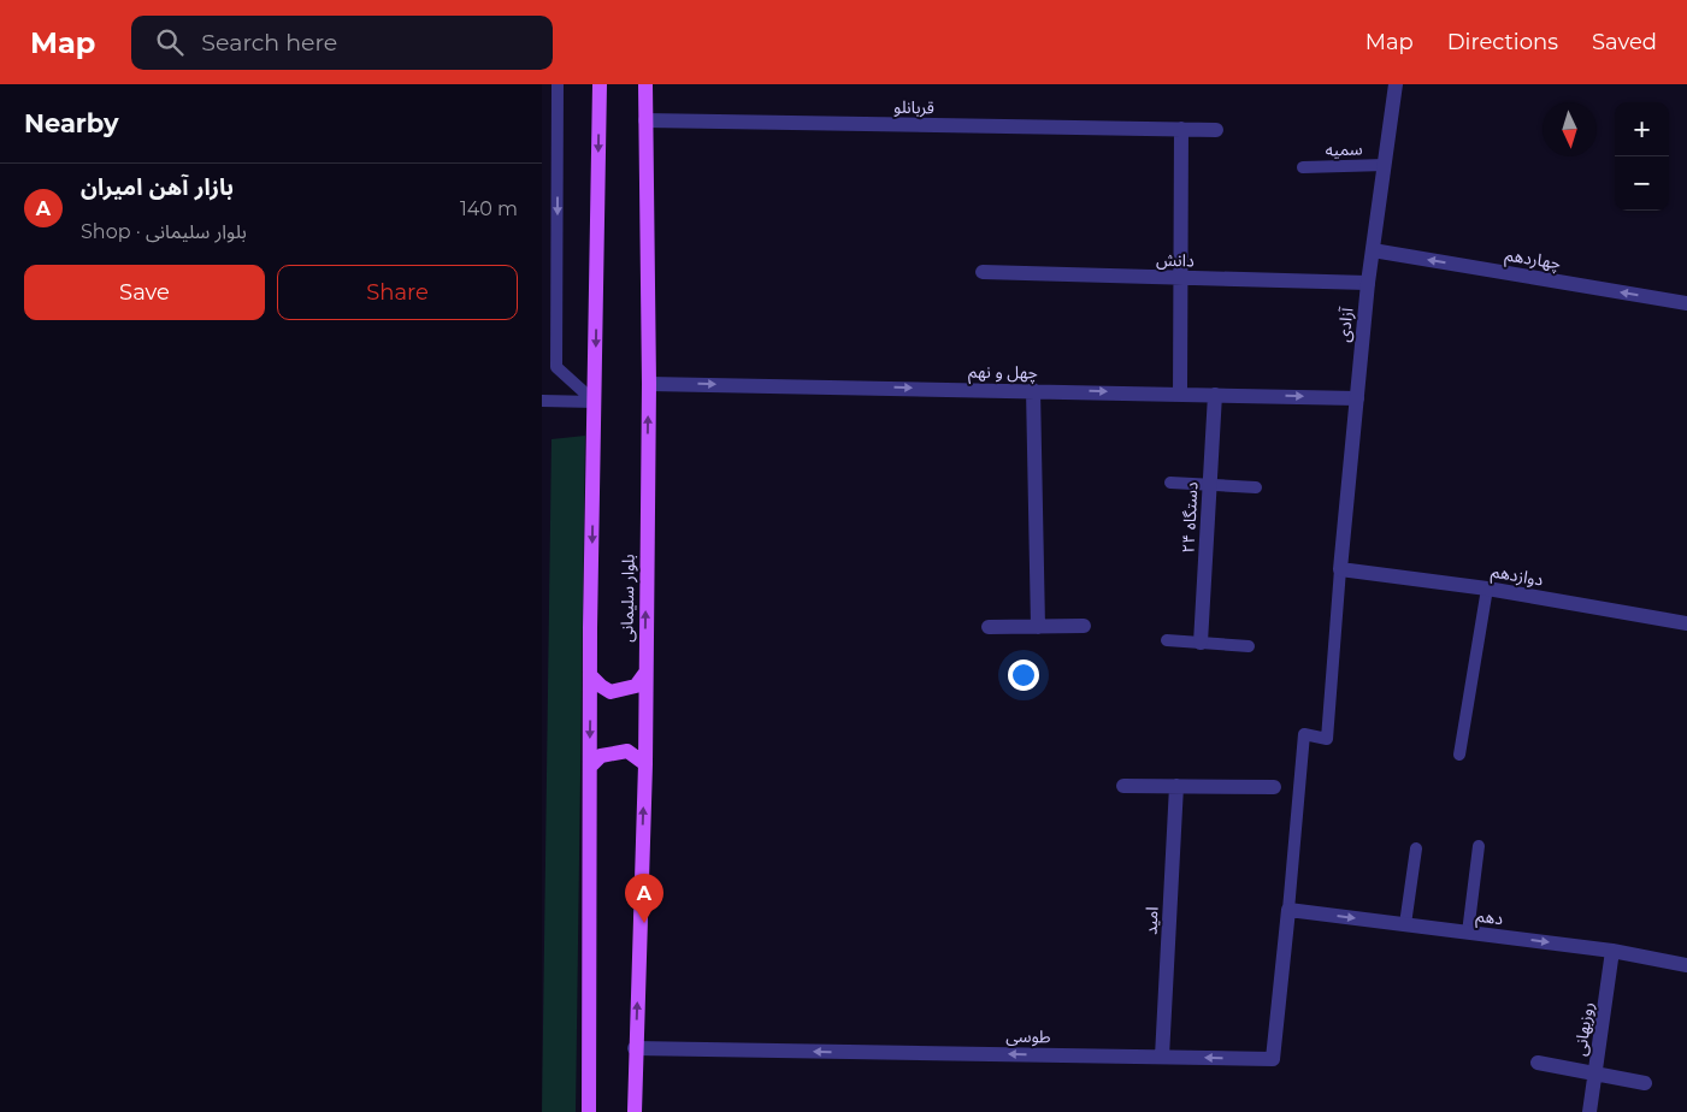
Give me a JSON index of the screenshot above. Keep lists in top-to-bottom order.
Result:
{
  "streets": {
    "main road": ["بلوار سلیمانی"],
    "street": [
      "قربانلو",
      "چهاردهم",
      "دانش",
      "آزادی",
      "چهل و نهم",
      "۲۴ دستگاه",
      "دوازدهم",
      "دهم",
      "امید",
      "روزبهانی",
      "طوسی"
    ],
    "lane": ["سمیه"]
  },
  "crossings": [
    ["قربانلو", "بلوار سلیمانی"],
    ["سمیه", "آزادی"],
    ["چهاردهم", "آزادی"],
    ["دانش", "آزادی"],
    ["آزادی", "چهل و نهم"],
    ["آزادی", "دوازدهم"],
    ["چهل و نهم", "۲۴ دستگاه"],
    ["چهل و نهم", "بلوار سلیمانی"],
    ["بلوار سلیمانی", "طوسی"],
    ["دهم", "روزبهانی"],
    ["دهم", "طوسی"],
    ["امید", "طوسی"]
  ],
  "one_way": [
    "چهاردهم",
    "چهل و نهم",
    "دهم",
    "طوسی"
  ],
  "north": "bottom",
  "page": {
    "header": "Map",
    "search": "Search here",
    "nav": ["Map", "Directions", "Saved"],
    "heading": "Nearby",
    "map_buttons": ["+", "−"],
    "list": [
      {
        "mark": "A",
        "name": "بازار آهن امیران",
        "note": "Shop · بلوار سلیمانی",
        "value": "140 m"
      }
    ],
    "buttons": ["Save", "Share"],
    "pins": "A"
  }
}
